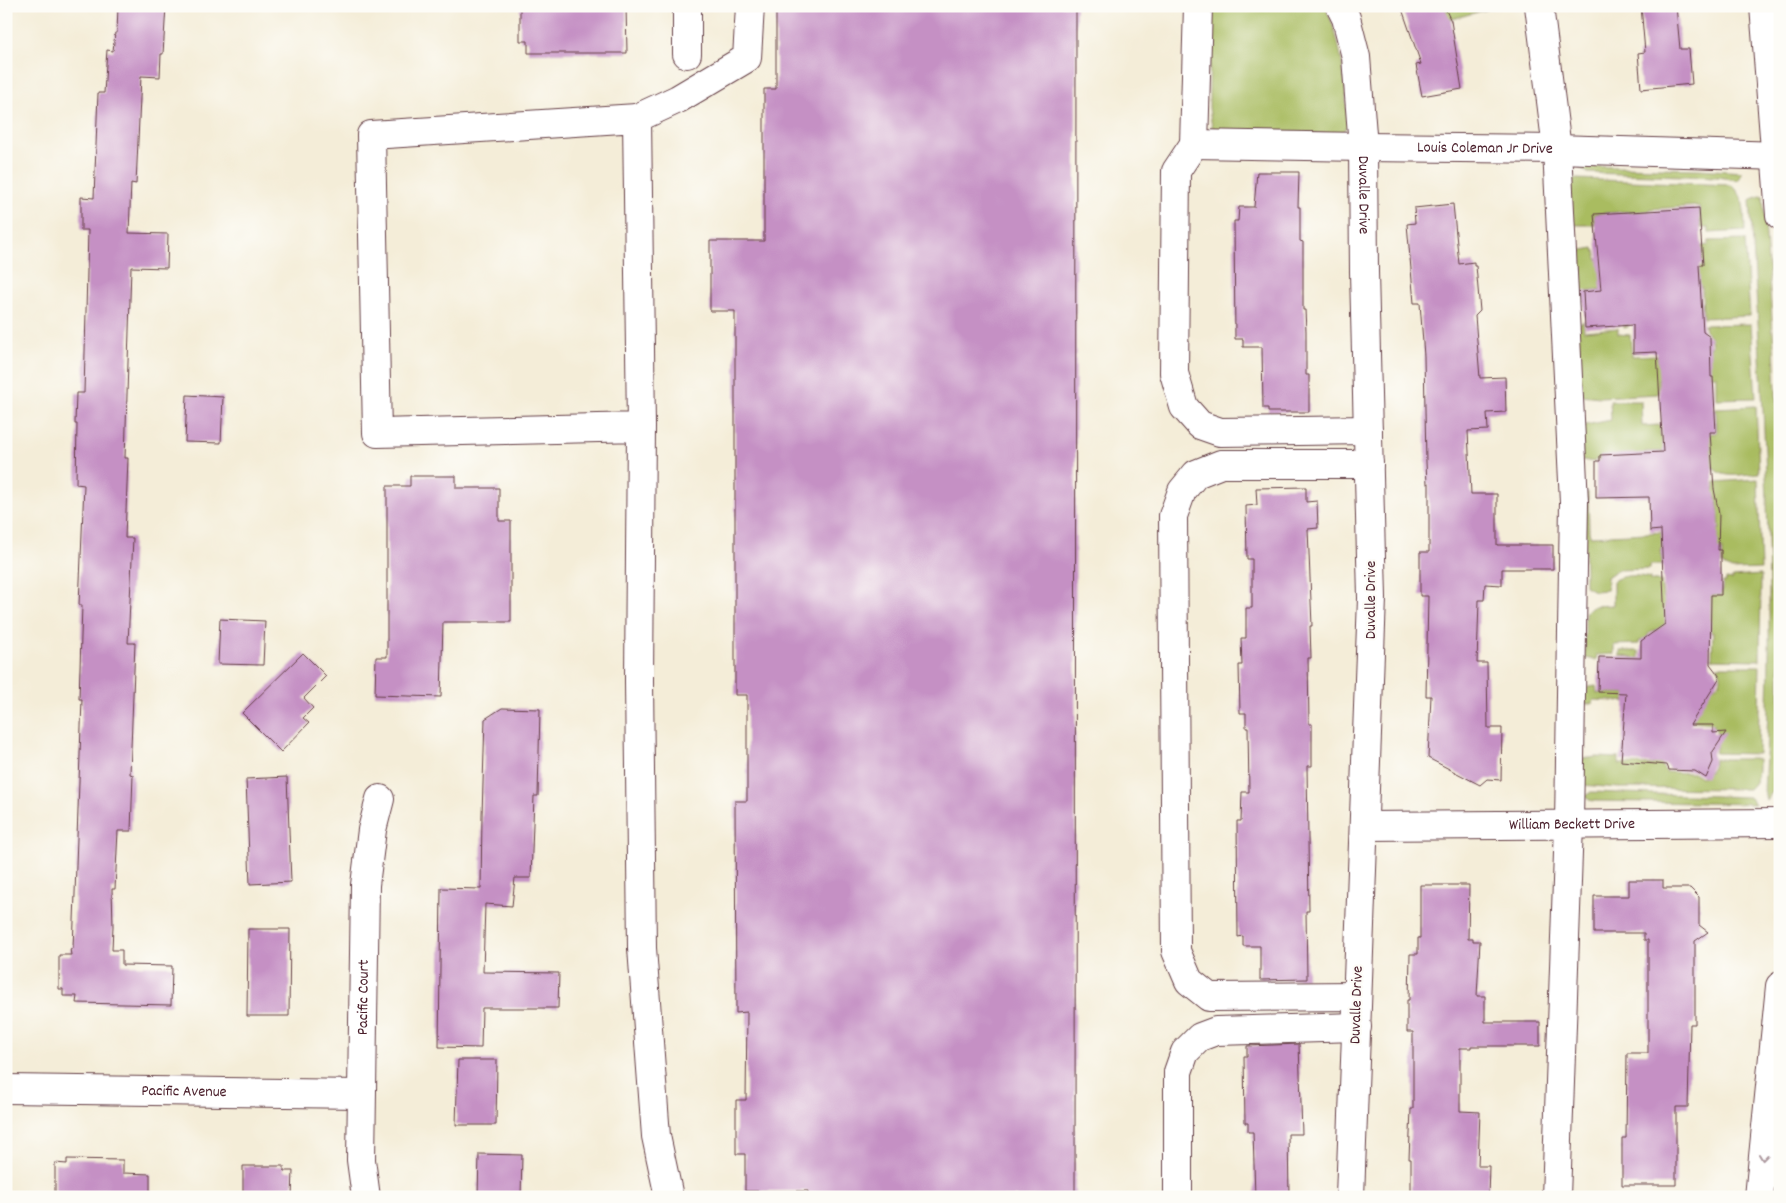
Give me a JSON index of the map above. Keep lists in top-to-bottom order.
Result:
{
  "streets": {
    "street": [
      "Louis Coleman Jr Drive",
      "Duvalle Drive",
      "William Beckett Drive",
      "Pacific Court",
      "Pacific Avenue"
    ]
  },
  "crossings": [
    ["Louis Coleman Jr Drive", "Duvalle Drive"],
    ["Duvalle Drive", "William Beckett Drive"],
    ["Pacific Court", "Pacific Avenue"]
  ]
}
